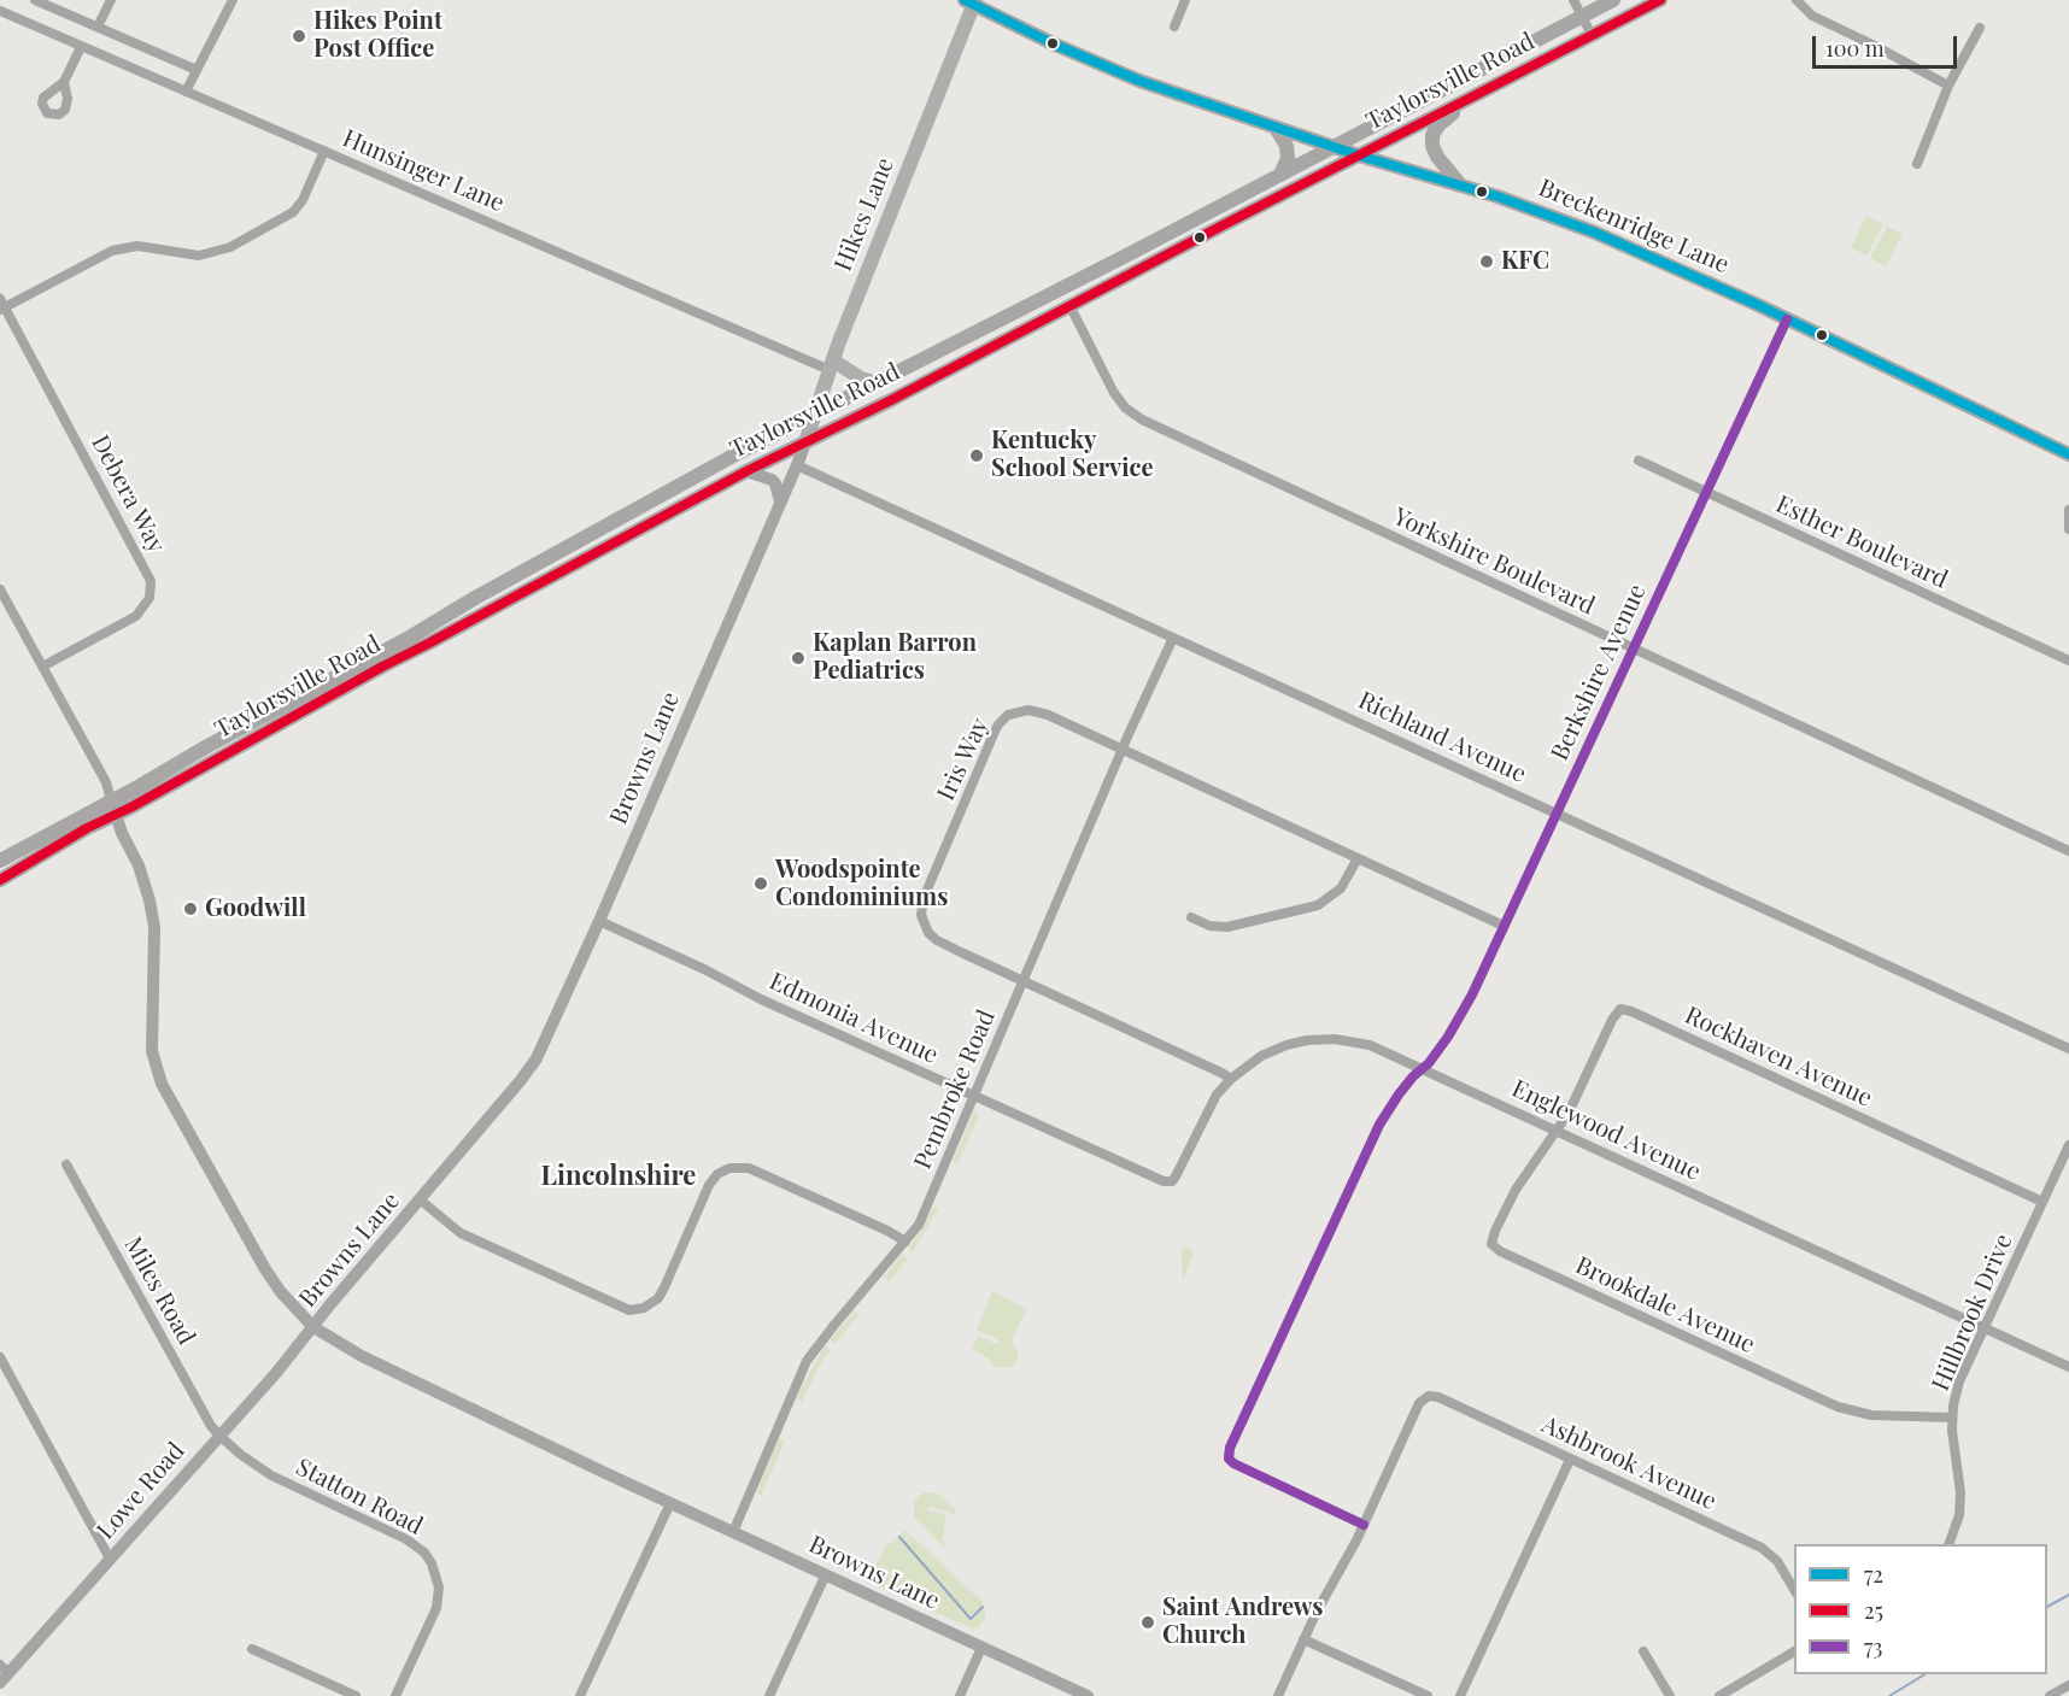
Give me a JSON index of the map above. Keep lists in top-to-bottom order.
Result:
{
  "streets": {
    "main road": ["Taylorsville Road", "Hikes Lane", "Breckenridge Lane"],
    "street": [
      "Hunsinger Lane",
      "Debera Way",
      "Esther Boulevard",
      "Yorkshire Boulevard",
      "Berkshire Avenue",
      "Richland Avenue",
      "Browns Lane",
      "Iris Way",
      "Edmonia Avenue",
      "Rockhaven Avenue",
      "Pembroke Road",
      "Englewood Avenue",
      "Miles Road",
      "Brookdale Avenue",
      "Hillbrook Drive",
      "Ashbrook Avenue",
      "Lowe Road",
      "Statton Road"
    ]
  },
  "crossings": [
    ["Taylorsville Road", "Hikes Lane"],
    ["Taylorsville Road", "Breckenridge Lane"],
    ["Taylorsville Road", "Yorkshire Boulevard"],
    ["Taylorsville Road", "Browns Lane"],
    ["Hunsinger Lane", "Hikes Lane"],
    ["Hikes Lane", "Breckenridge Lane"],
    ["Hikes Lane", "Browns Lane"],
    ["Breckenridge Lane", "Berkshire Avenue"],
    ["Esther Boulevard", "Berkshire Avenue"],
    ["Yorkshire Boulevard", "Berkshire Avenue"],
    ["Berkshire Avenue", "Richland Avenue"],
    ["Berkshire Avenue", "Iris Way"],
    ["Berkshire Avenue", "Englewood Avenue"],
    ["Berkshire Avenue", "Ashbrook Avenue"],
    ["Richland Avenue", "Browns Lane"],
    ["Richland Avenue", "Pembroke Road"],
    ["Browns Lane", "Edmonia Avenue"],
    ["Browns Lane", "Pembroke Road"],
    ["Browns Lane", "Lowe Road"],
    ["Iris Way", "Pembroke Road"],
    ["Iris Way", "Englewood Avenue"],
    ["Edmonia Avenue", "Pembroke Road"],
    ["Edmonia Avenue", "Englewood Avenue"],
    ["Rockhaven Avenue", "Englewood Avenue"],
    ["Rockhaven Avenue", "Brookdale Avenue"],
    ["Rockhaven Avenue", "Hillbrook Drive"],
    ["Englewood Avenue", "Brookdale Avenue"],
    ["Englewood Avenue", "Hillbrook Drive"],
    ["Miles Road", "Lowe Road"],
    ["Miles Road", "Statton Road"],
    ["Brookdale Avenue", "Hillbrook Drive"],
    ["Lowe Road", "Statton Road"]
  ],
  "districts": ["Lincolnshire"],
  "places": [
    "Hikes Point Post Office",
    "KFC",
    "Kentucky School Service",
    "Kaplan Barron Pediatrics",
    "Woodspointe Condominiums",
    "Goodwill",
    "Saint Andrews Church"
  ],
  "lines": ["transit line 72", "transit line 25", "transit line 73"],
  "legend": ["72", "25", "73"],
  "scale_bar": "100 m"
}
